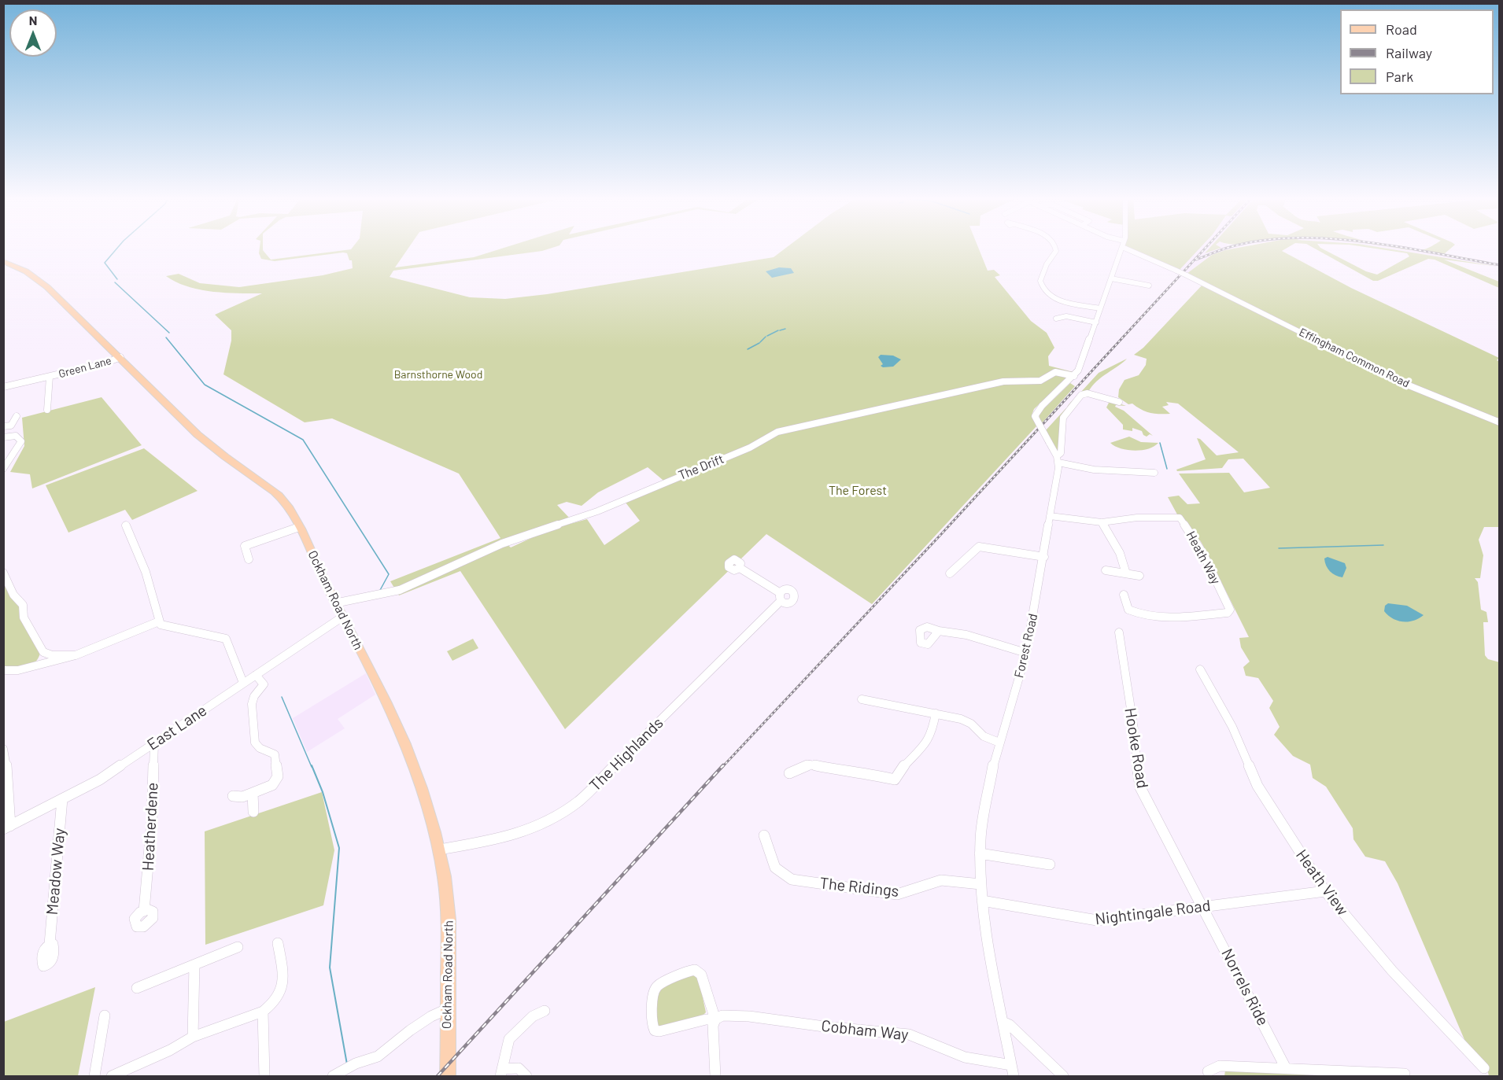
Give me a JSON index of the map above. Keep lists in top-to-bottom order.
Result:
{
  "streets": {
    "main road": ["Ockham Road North"],
    "street": [
      "Effingham Common Road",
      "Green Lane",
      "The Drift",
      "Heath Way",
      "Forest Road",
      "East Lane",
      "Hooke Road",
      "The Highlands",
      "Heatherdene",
      "Meadow Way",
      "Heath View",
      "The Ridings",
      "Nightingale Road",
      "Norrels Ride",
      "Cobham Way"
    ]
  },
  "crossings": [
    ["Green Lane", "Ockham Road North"],
    ["The Drift", "Ockham Road North"],
    ["Heath Way", "Forest Road"],
    ["Ockham Road North", "East Lane"],
    ["Ockham Road North", "The Highlands"],
    ["Forest Road", "The Ridings"],
    ["Forest Road", "Nightingale Road"],
    ["Forest Road", "Cobham Way"],
    ["East Lane", "Heatherdene"],
    ["East Lane", "Meadow Way"],
    ["Hooke Road", "Nightingale Road"],
    ["Hooke Road", "Norrels Ride"],
    ["Heath View", "Nightingale Road"],
    ["Nightingale Road", "Norrels Ride"]
  ],
  "parks": ["Barnsthorne Wood", "The Forest"],
  "legend": ["Road", "Railway", "Park"],
  "north": "top"
}
